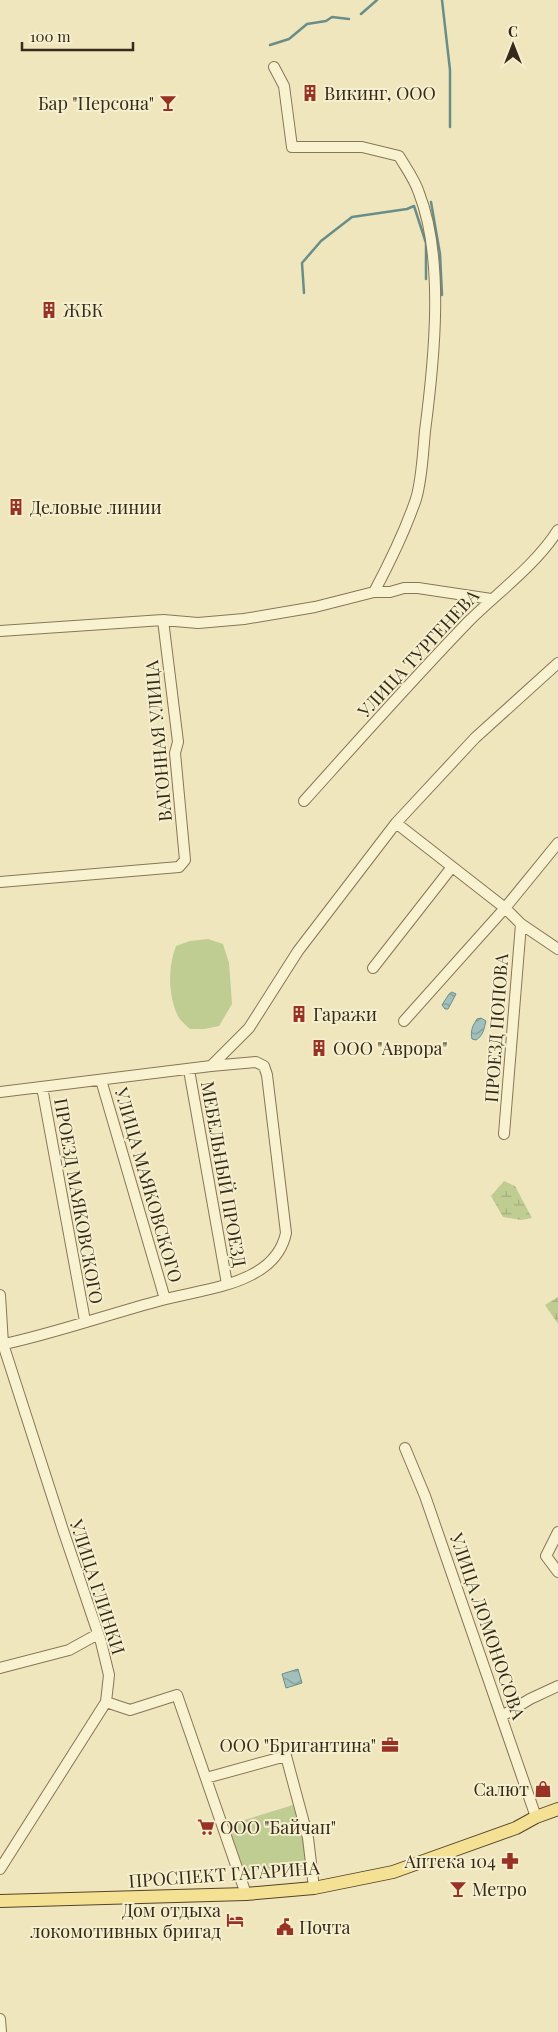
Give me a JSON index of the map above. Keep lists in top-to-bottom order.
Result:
{
  "streets": {
    "main road": ["ПРОСПЕКТ ГАГАРИНА"],
    "street": [
      "УЛИЦА ТУРГЕНЕВА",
      "ВАГОННАЯ УЛИЦА",
      "ПРОЕЗД ПОПОВА",
      "МЕБЕЛЬНЫЙ ПРОЕЗД",
      "УЛИЦА МАЯКОВСКОГО",
      "ПРОЕЗД МАЯКОВСКОГО",
      "УЛИЦА ГЛИНКИ",
      "УЛИЦА ЛОМОНОСОВА"
    ]
  },
  "crossings": [
    ["УЛИЦА ЛОМОНОСОВА", "ПРОСПЕКТ ГАГАРИНА"]
  ],
  "places": {
    "building": [
      "Викинг, ООО",
      "ЖБК",
      "Деловые линии",
      "Гаражи",
      "ООО \"Аврора\""
    ],
    "bar": ["Бар \"Персона\"", "Метро"],
    "office": ["ООО \"Бригантина\""],
    "shop": ["Салют"],
    "supermarket": ["ООО \"Байчап\""],
    "pharmacy": ["Аптека 104"],
    "hotel": ["Дом отдыха локомотивных бригад"],
    "public building": ["Почта"]
  },
  "scale_bar": "100 m",
  "north": "top"
}
